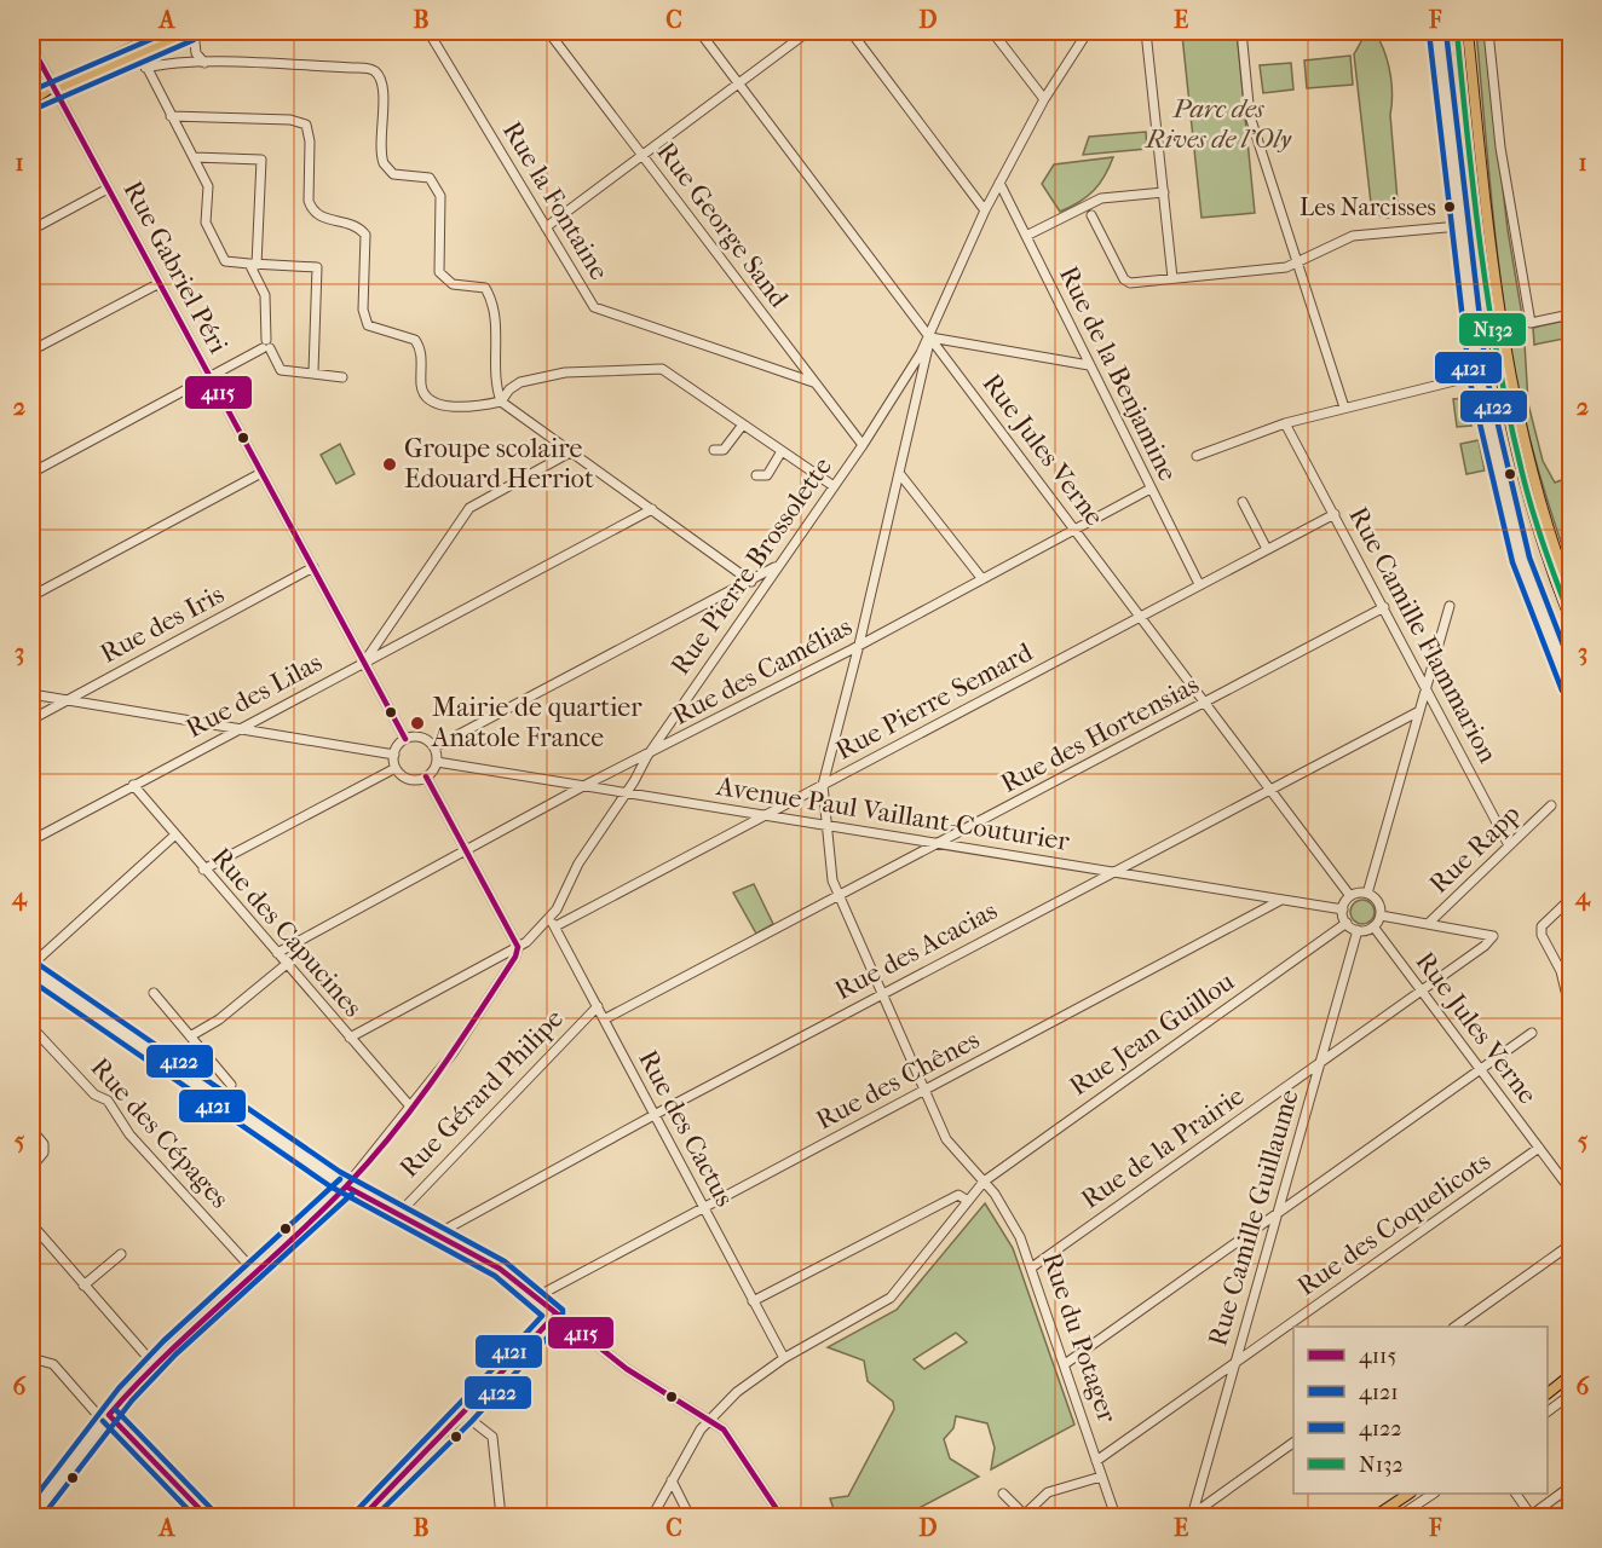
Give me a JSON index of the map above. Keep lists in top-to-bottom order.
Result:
{
  "streets": {
    "street": [
      "Rue la Fontaine",
      "Rue George Sand",
      "Rue Gabriel Péri",
      "Rue de la Benjamine",
      "Rue Jules Verne",
      "Rue Pierre Brossolette",
      "Rue des Iris",
      "Rue Camille Flammarion",
      "Rue des Camélias",
      "Rue des Lilas",
      "Rue Pierre Semard",
      "Rue des Hortensias",
      "Avenue Paul Vaillant-Couturier",
      "Rue Rapp",
      "Rue des Capucines",
      "Rue des Acacias",
      "Rue Jean Guillou",
      "Rue des Chênes",
      "Rue Gérard Philipe",
      "Rue des Cactus",
      "Rue des Cépages",
      "Rue de la Prairie",
      "Rue Camille Guillaume",
      "Rue des Coquelicots",
      "Rue du Potager"
    ]
  },
  "crossings": [
    ["Rue la Fontaine", "Rue George Sand"],
    ["Rue George Sand", "Rue Pierre Brossolette"],
    ["Rue Gabriel Péri", "Rue des Iris"],
    ["Rue Gabriel Péri", "Rue des Lilas"],
    ["Rue Gabriel Péri", "Avenue Paul Vaillant-Couturier"],
    ["Rue de la Benjamine", "Rue Pierre Brossolette"],
    ["Rue de la Benjamine", "Rue des Camélias"],
    ["Rue de la Benjamine", "Rue Pierre Semard"],
    ["Rue Jules Verne", "Rue Pierre Brossolette"],
    ["Rue Jules Verne", "Rue des Camélias"],
    ["Rue Jules Verne", "Rue Pierre Semard"],
    ["Rue Jules Verne", "Rue des Hortensias"],
    ["Rue Jules Verne", "Avenue Paul Vaillant-Couturier"],
    ["Rue Jules Verne", "Rue des Acacias"],
    ["Rue Jules Verne", "Rue Jean Guillou"],
    ["Rue Jules Verne", "Rue de la Prairie"],
    ["Rue Jules Verne", "Rue Camille Guillaume"],
    ["Rue Jules Verne", "Rue des Coquelicots"],
    ["Rue Jules Verne", "Rue du Potager"],
    ["Rue Pierre Brossolette", "Rue des Camélias"],
    ["Rue Pierre Brossolette", "Avenue Paul Vaillant-Couturier"],
    ["Rue Pierre Brossolette", "Rue des Capucines"],
    ["Rue Pierre Brossolette", "Rue des Cactus"],
    ["Rue Pierre Brossolette", "Rue des Cépages"],
    ["Rue Pierre Brossolette", "Rue du Potager"],
    ["Rue Camille Flammarion", "Rue Pierre Semard"],
    ["Rue Camille Flammarion", "Rue des Hortensias"],
    ["Rue Camille Flammarion", "Rue Rapp"],
    ["Rue des Camélias", "Avenue Paul Vaillant-Couturier"],
    ["Rue des Camélias", "Rue des Capucines"],
    ["Rue des Camélias", "Rue du Potager"],
    ["Rue des Lilas", "Rue des Capucines"],
    ["Rue Pierre Semard", "Avenue Paul Vaillant-Couturier"],
    ["Rue Pierre Semard", "Rue des Cactus"],
    ["Rue Pierre Semard", "Rue du Potager"],
    ["Rue des Hortensias", "Avenue Paul Vaillant-Couturier"],
    ["Rue des Hortensias", "Rue des Cactus"],
    ["Rue des Hortensias", "Rue du Potager"],
    ["Avenue Paul Vaillant-Couturier", "Rue des Acacias"],
    ["Avenue Paul Vaillant-Couturier", "Rue Jean Guillou"],
    ["Avenue Paul Vaillant-Couturier", "Rue des Chênes"],
    ["Avenue Paul Vaillant-Couturier", "Rue Camille Guillaume"],
    ["Avenue Paul Vaillant-Couturier", "Rue du Potager"],
    ["Rue Rapp", "Rue de la Prairie"],
    ["Rue des Acacias", "Rue des Cactus"],
    ["Rue des Acacias", "Rue du Potager"],
    ["Rue Jean Guillou", "Rue des Cactus"],
    ["Rue Jean Guillou", "Rue Camille Guillaume"],
    ["Rue Jean Guillou", "Rue du Potager"],
    ["Rue des Chênes", "Rue des Cactus"],
    ["Rue des Chênes", "Rue du Potager"],
    ["Rue Gérard Philipe", "Rue des Cactus"],
    ["Rue de la Prairie", "Rue Camille Guillaume"],
    ["Rue de la Prairie", "Rue du Potager"],
    ["Rue Camille Guillaume", "Rue des Coquelicots"],
    ["Rue des Coquelicots", "Rue du Potager"]
  ],
  "parks": ["Parc des Rives de l'Oly"],
  "places": ["Les Narcisses", "Groupe scolaire Edouard Herriot", "Mairie de quartier Anatole France"],
  "lines": [
    "transit line 4122",
    "transit line N132",
    "transit line 4121",
    "transit line 4115"
  ],
  "legend": [
    "4115",
    "4121",
    "4122",
    "N132"
  ],
  "grid": {
    "columns": [
      "A",
      "B",
      "C",
      "D",
      "E",
      "F"
    ],
    "rows": [
      "1",
      "2",
      "3",
      "4",
      "5",
      "6"
    ]
  }
}
